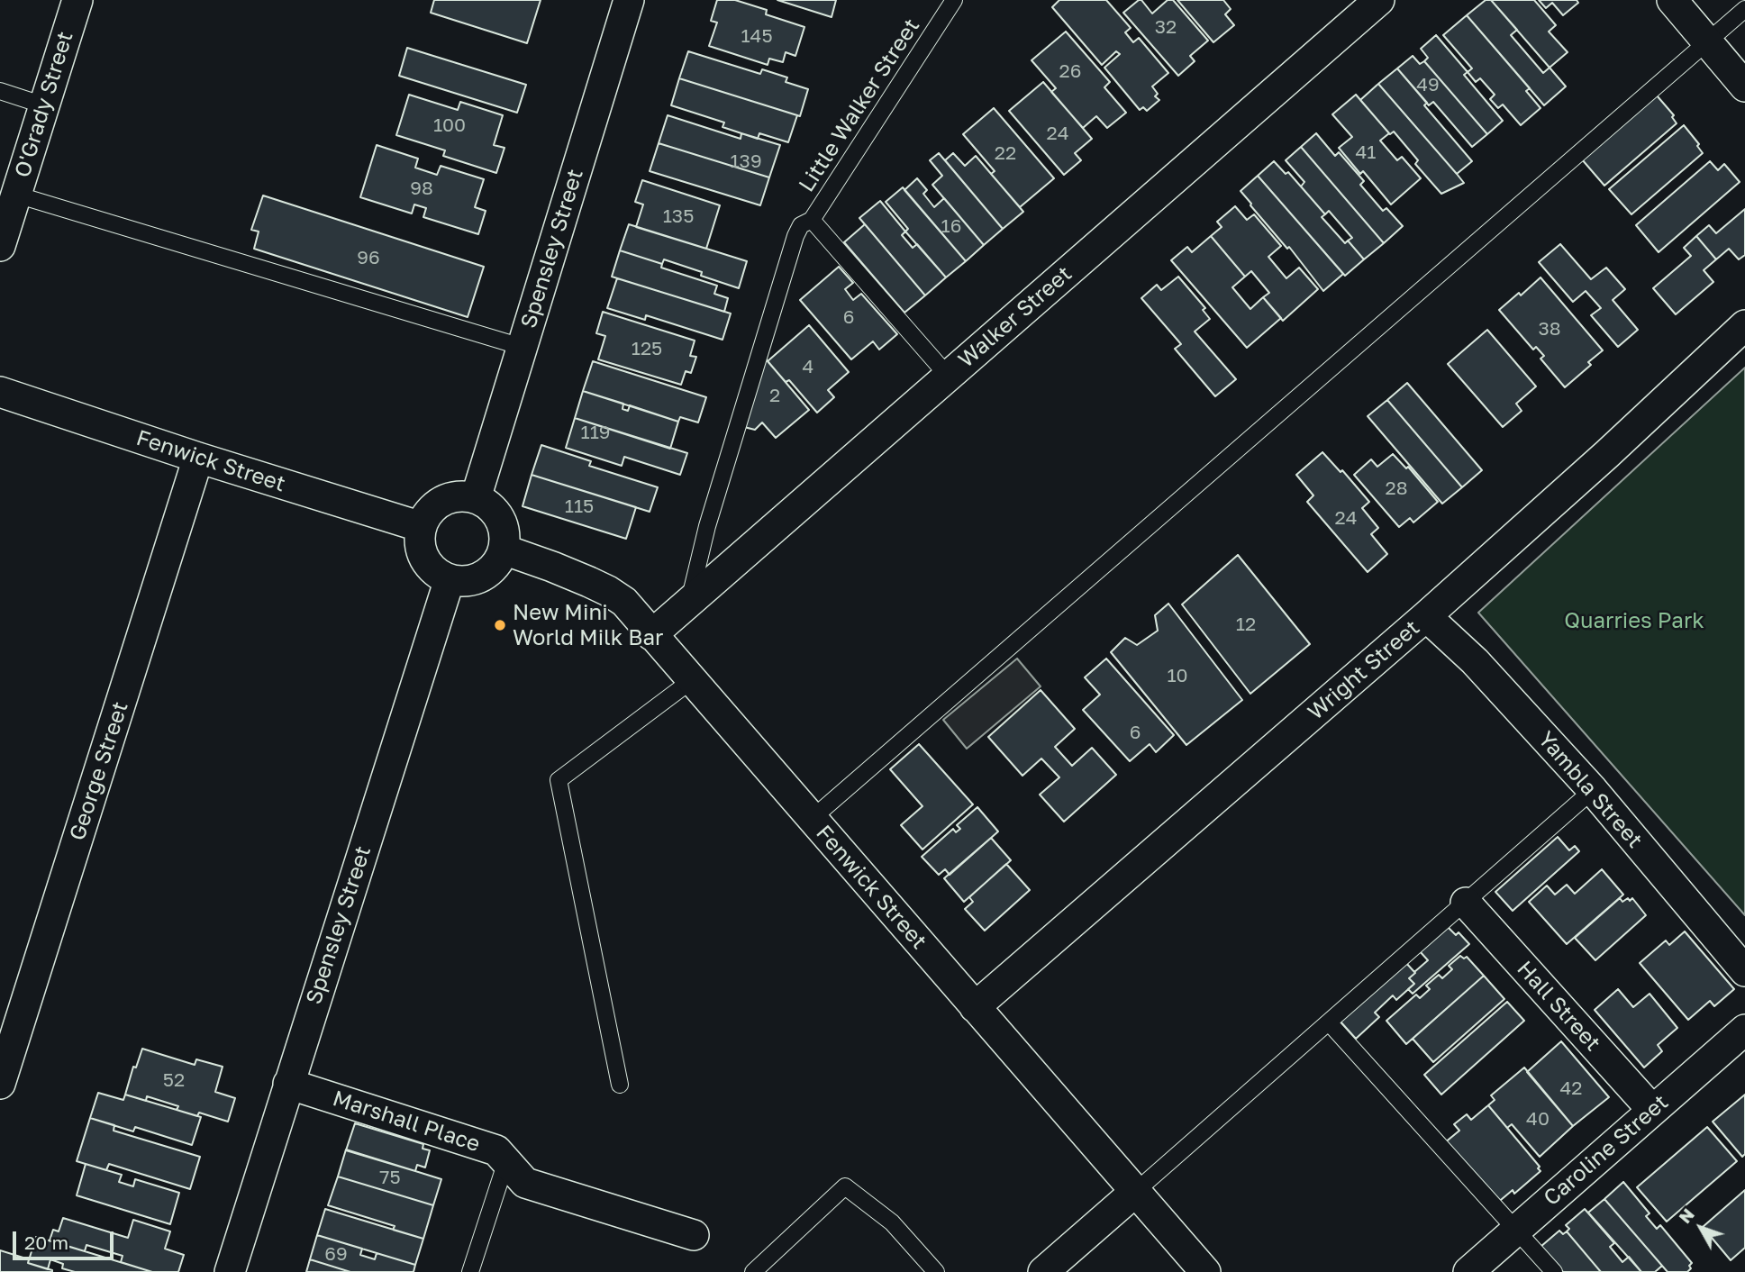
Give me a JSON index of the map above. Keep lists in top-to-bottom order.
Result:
{
  "streets": {
    "street": [
      "O'Grady Street",
      "Spensley Street",
      "Walker Street",
      "Fenwick Street",
      "Wright Street",
      "George Street",
      "Yambla Street",
      "Hall Street",
      "Marshall Place",
      "Caroline Street"
    ],
    "lane": ["Little Walker Street"]
  },
  "crossings": [
    ["Little Walker Street", "Walker Street"],
    ["Spensley Street", "Fenwick Street"],
    ["Spensley Street", "Marshall Place"],
    ["Walker Street", "Fenwick Street"],
    ["Fenwick Street", "Wright Street"],
    ["Fenwick Street", "George Street"],
    ["Wright Street", "Yambla Street"],
    ["Hall Street", "Caroline Street"]
  ],
  "parks": ["Quarries Park"],
  "places": ["New Mini World Milk Bar"],
  "house_numbers": [
    "32",
    "145",
    "26",
    "49",
    "100",
    "24",
    "41",
    "22",
    "139",
    "98",
    "135",
    "16",
    "96",
    "6",
    "38",
    "125",
    "4",
    "2",
    "119",
    "28",
    "115",
    "24",
    "12",
    "10",
    "6",
    "52",
    "42",
    "40",
    "75",
    "69"
  ],
  "scale_bar": "20 m",
  "north": "top left"
}
